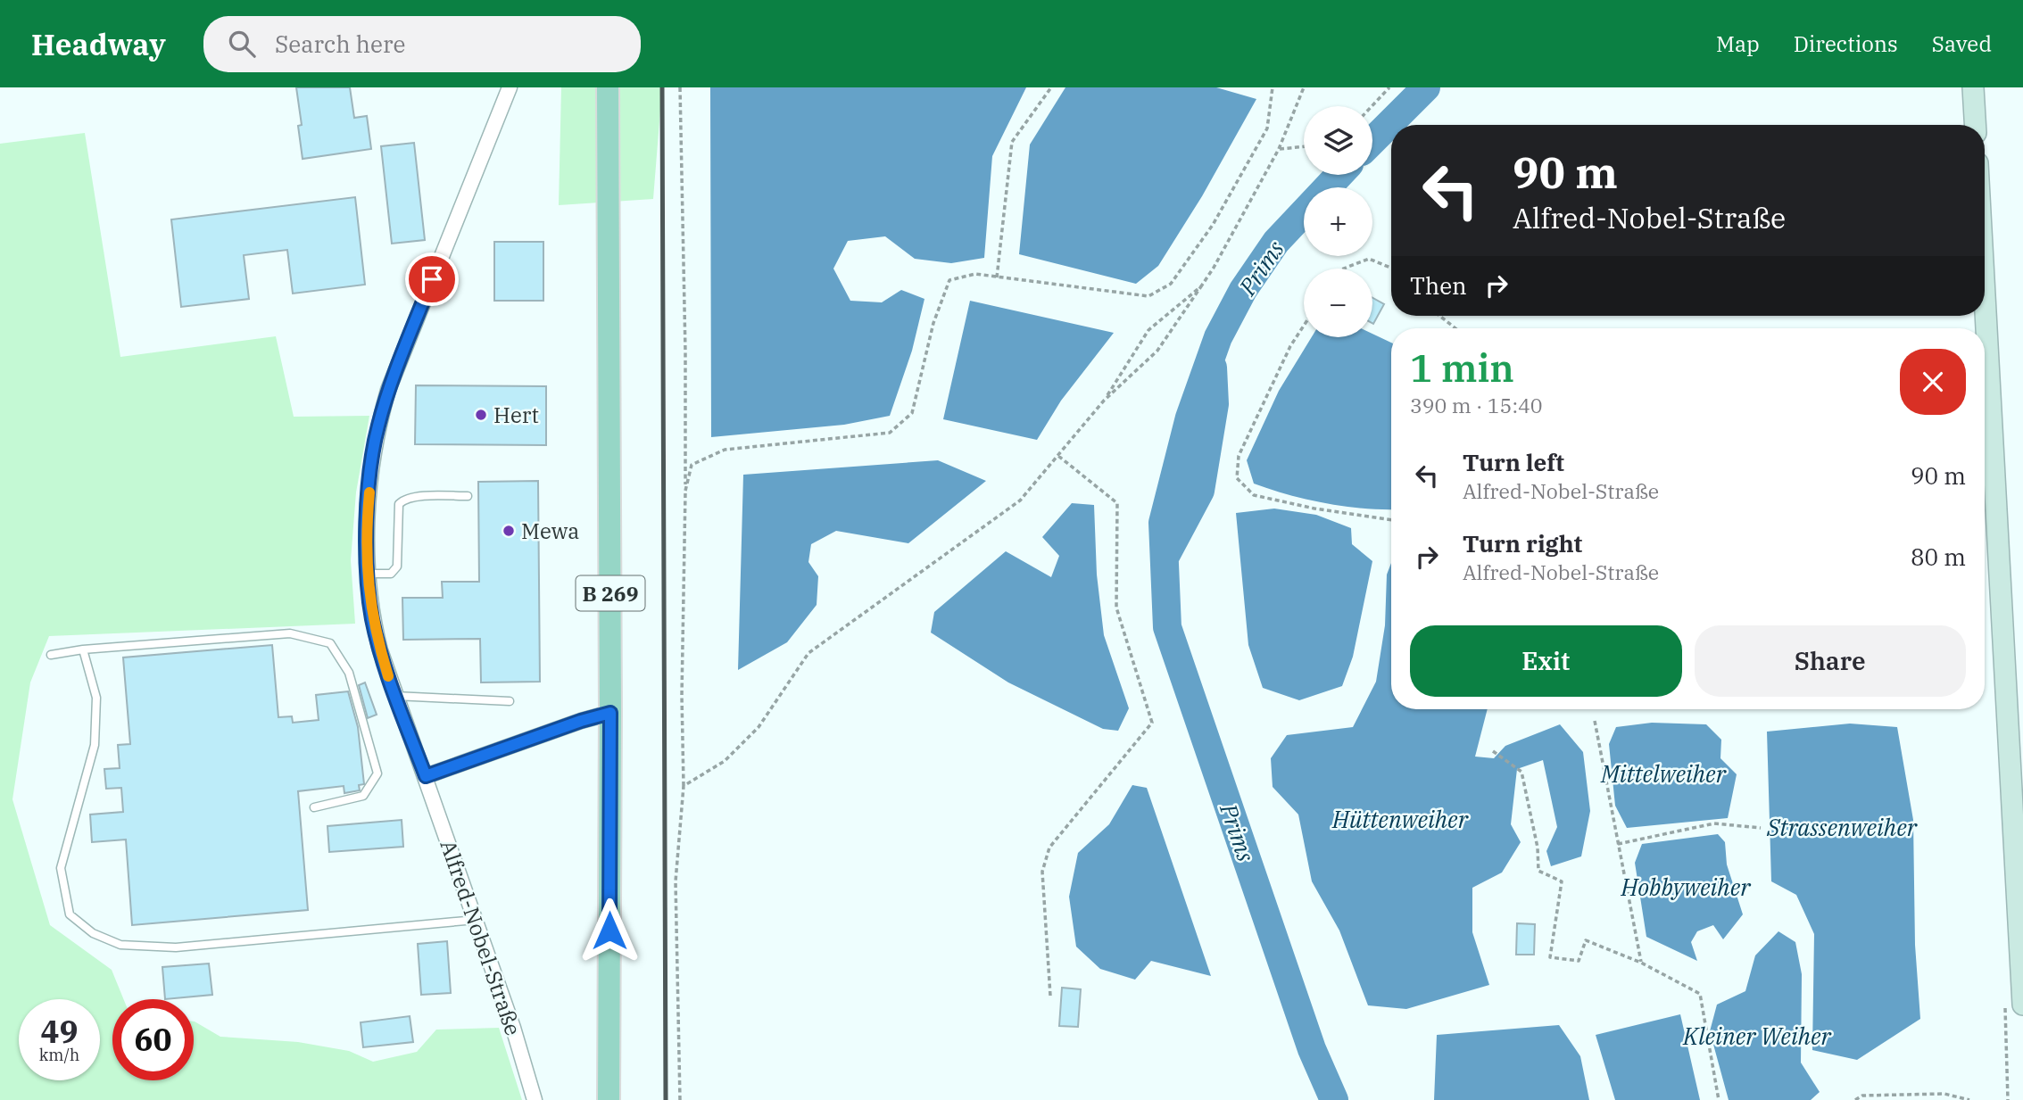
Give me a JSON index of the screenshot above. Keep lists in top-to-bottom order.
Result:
{
  "streets": {
    "main road": ["B 269"],
    "street": ["Alfred-Nobel-Straße"]
  },
  "water": [
    "Prims",
    "Mittelweiher",
    "Hüttenweiher",
    "Strassenweiher",
    "Hobbyweiher",
    "Kleiner Weiher"
  ],
  "places": ["Hert", "Mewa"],
  "page": {
    "header": "Headway",
    "search": "Search here",
    "nav": ["Map", "Directions", "Saved"],
    "map_buttons": ["+", "−"],
    "turn": ["90 m", "Alfred-Nobel-Straße"],
    "then": "Then",
    "heading": ["1 min", "390 m · 15:40"],
    "list": [
      {
        "name": "Turn left",
        "note": "Alfred-Nobel-Straße",
        "value": "90 m"
      },
      {
        "name": "Turn right",
        "note": "Alfred-Nobel-Straße",
        "value": "80 m"
      }
    ],
    "buttons": ["Exit", "Share"],
    "speed": "49 km/h",
    "limit": "60"
  }
}
